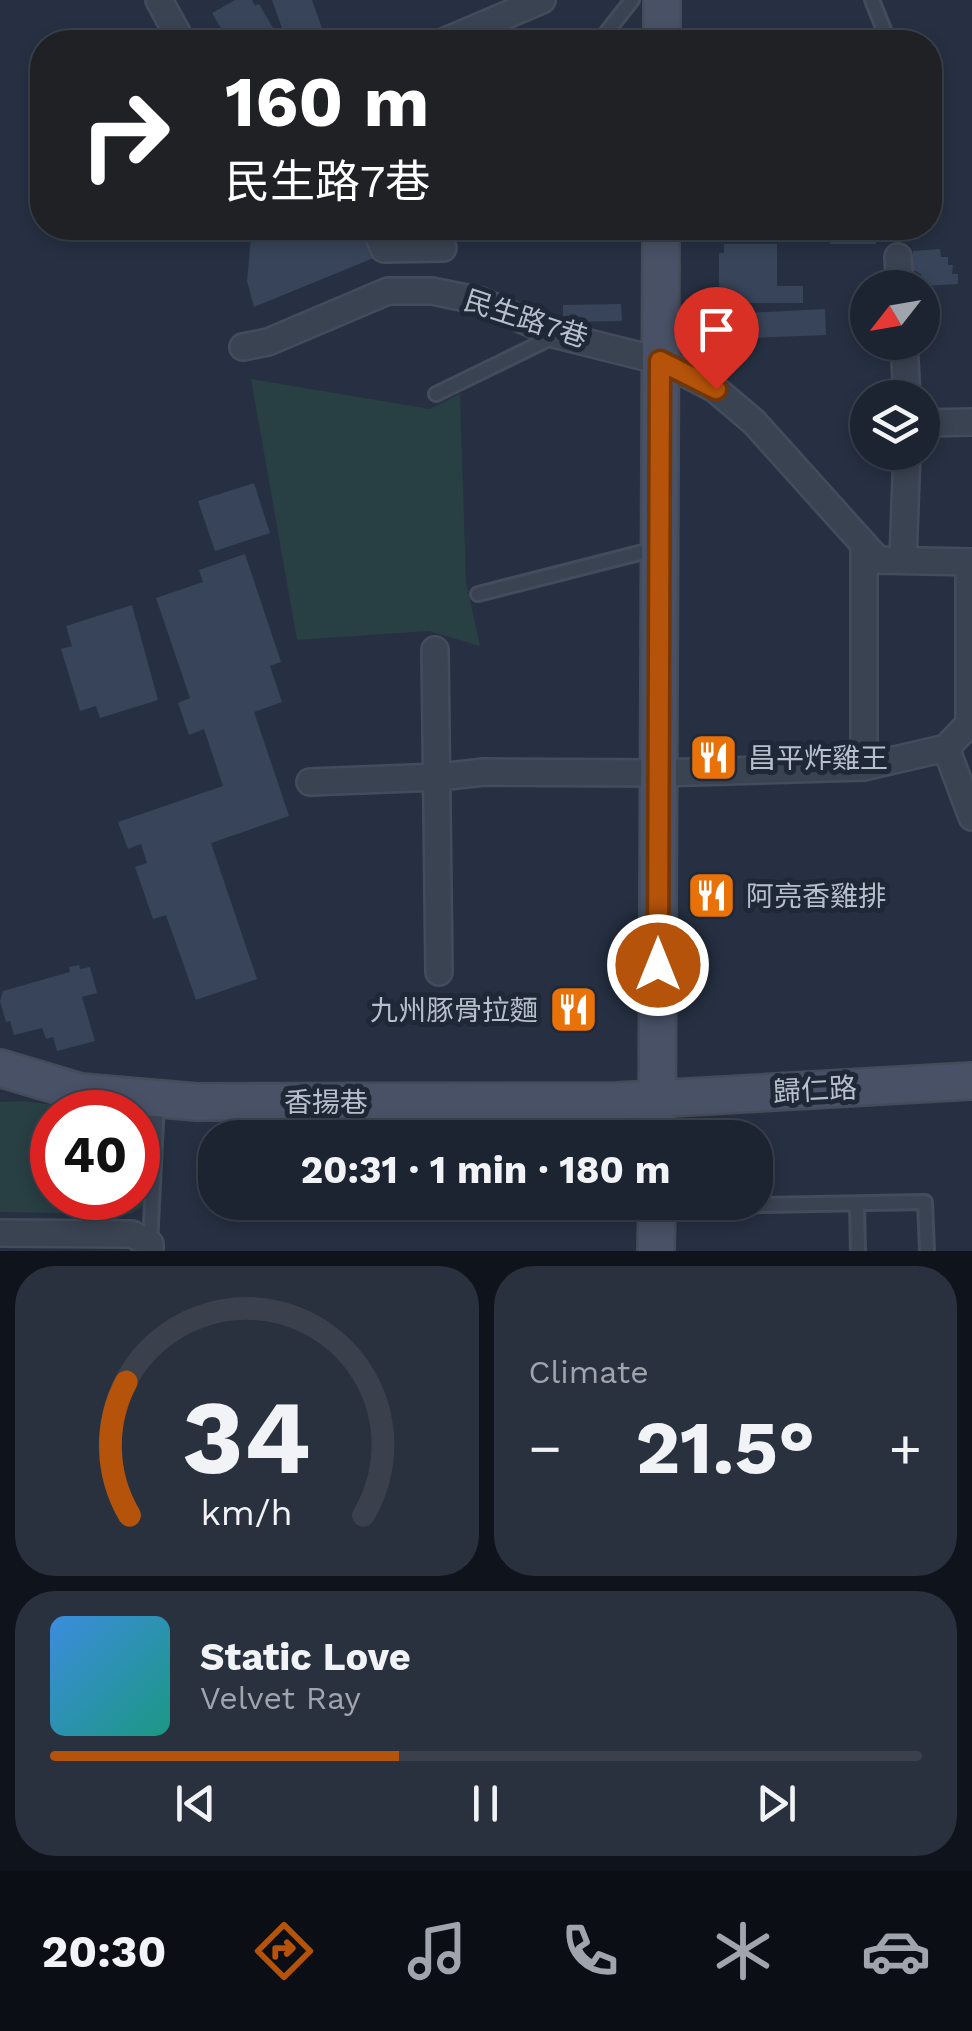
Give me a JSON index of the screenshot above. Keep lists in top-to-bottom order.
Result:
{
  "streets": {
    "street": ["民生路7巷", "歸仁路", "香揚巷"]
  },
  "crossings": [
    ["歸仁路", "香揚巷"]
  ],
  "places": {
    "restaurant": ["昌平炸雞王", "阿亮香雞排", "九州豚骨拉麵"]
  },
  "north": "bottom left",
  "page": {
    "turn": ["160 m", "民生路7巷"],
    "limit": "40",
    "trip": "20:31 · 1 min · 180 m",
    "tile": "Climate",
    "heat": ["−", "21.5°", "+"],
    "song": ["Static Love", "Velvet Ray"],
    "tabs": "20:30",
    "gauge": ["34", "km/h"]
  }
}
